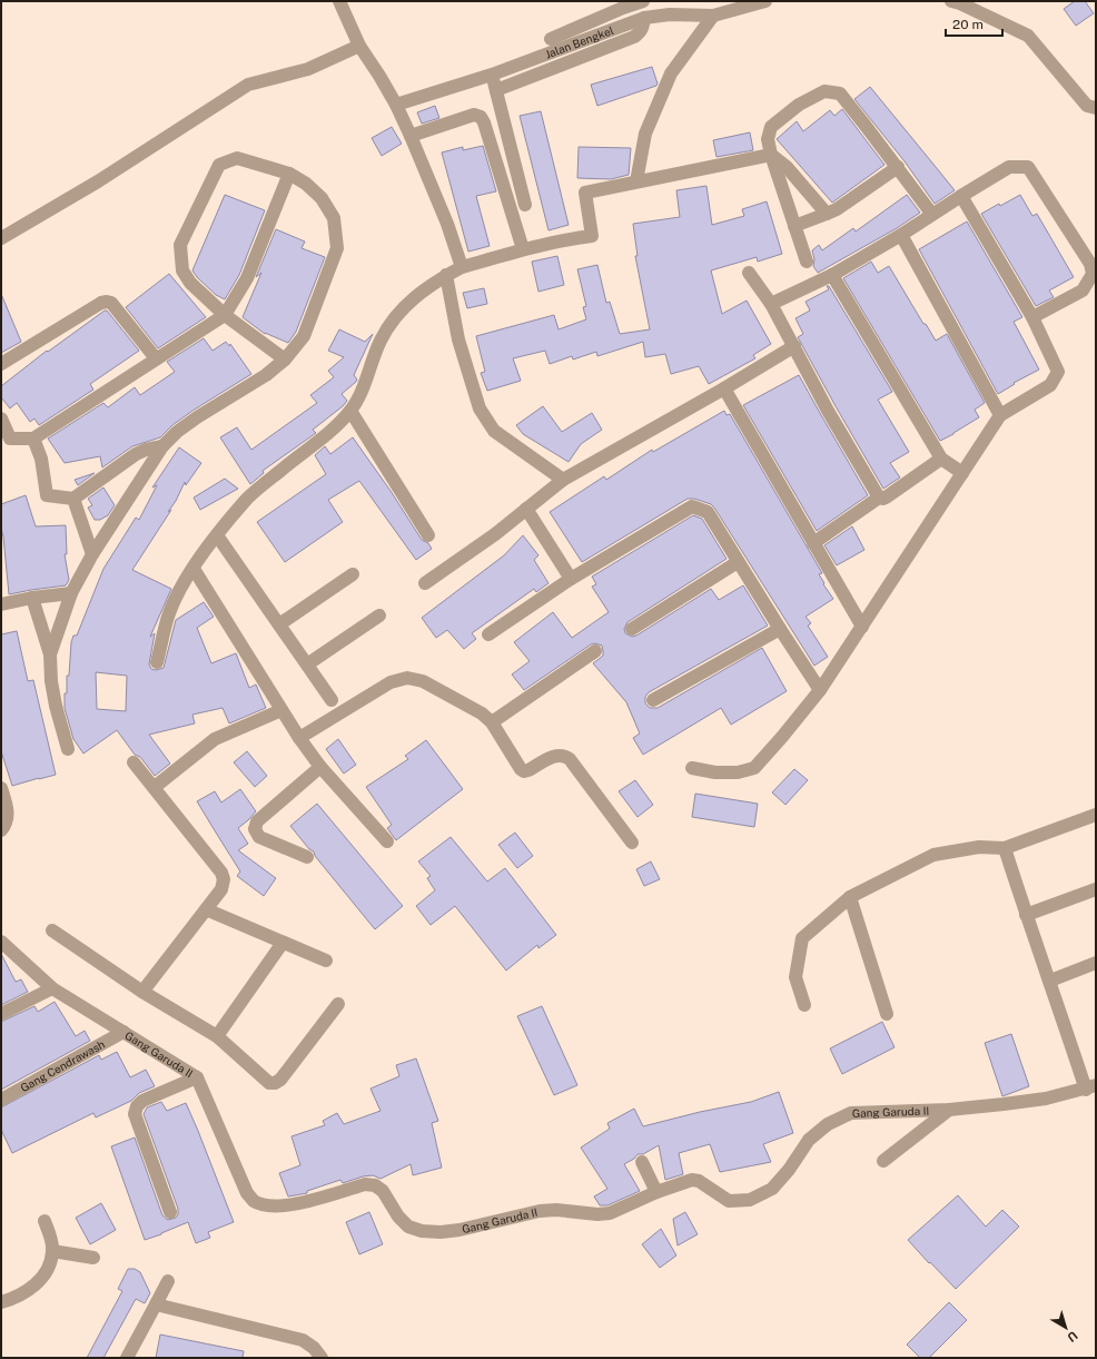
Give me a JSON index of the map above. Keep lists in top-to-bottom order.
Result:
{
  "streets": {
    "street": ["Jalan Bengkel", "Gang Garuda II", "Gang Cendrawash"]
  },
  "crossings": [
    ["Gang Garuda II", "Gang Cendrawash"]
  ],
  "scale_bar": "20 m",
  "north": "bottom right"
}
